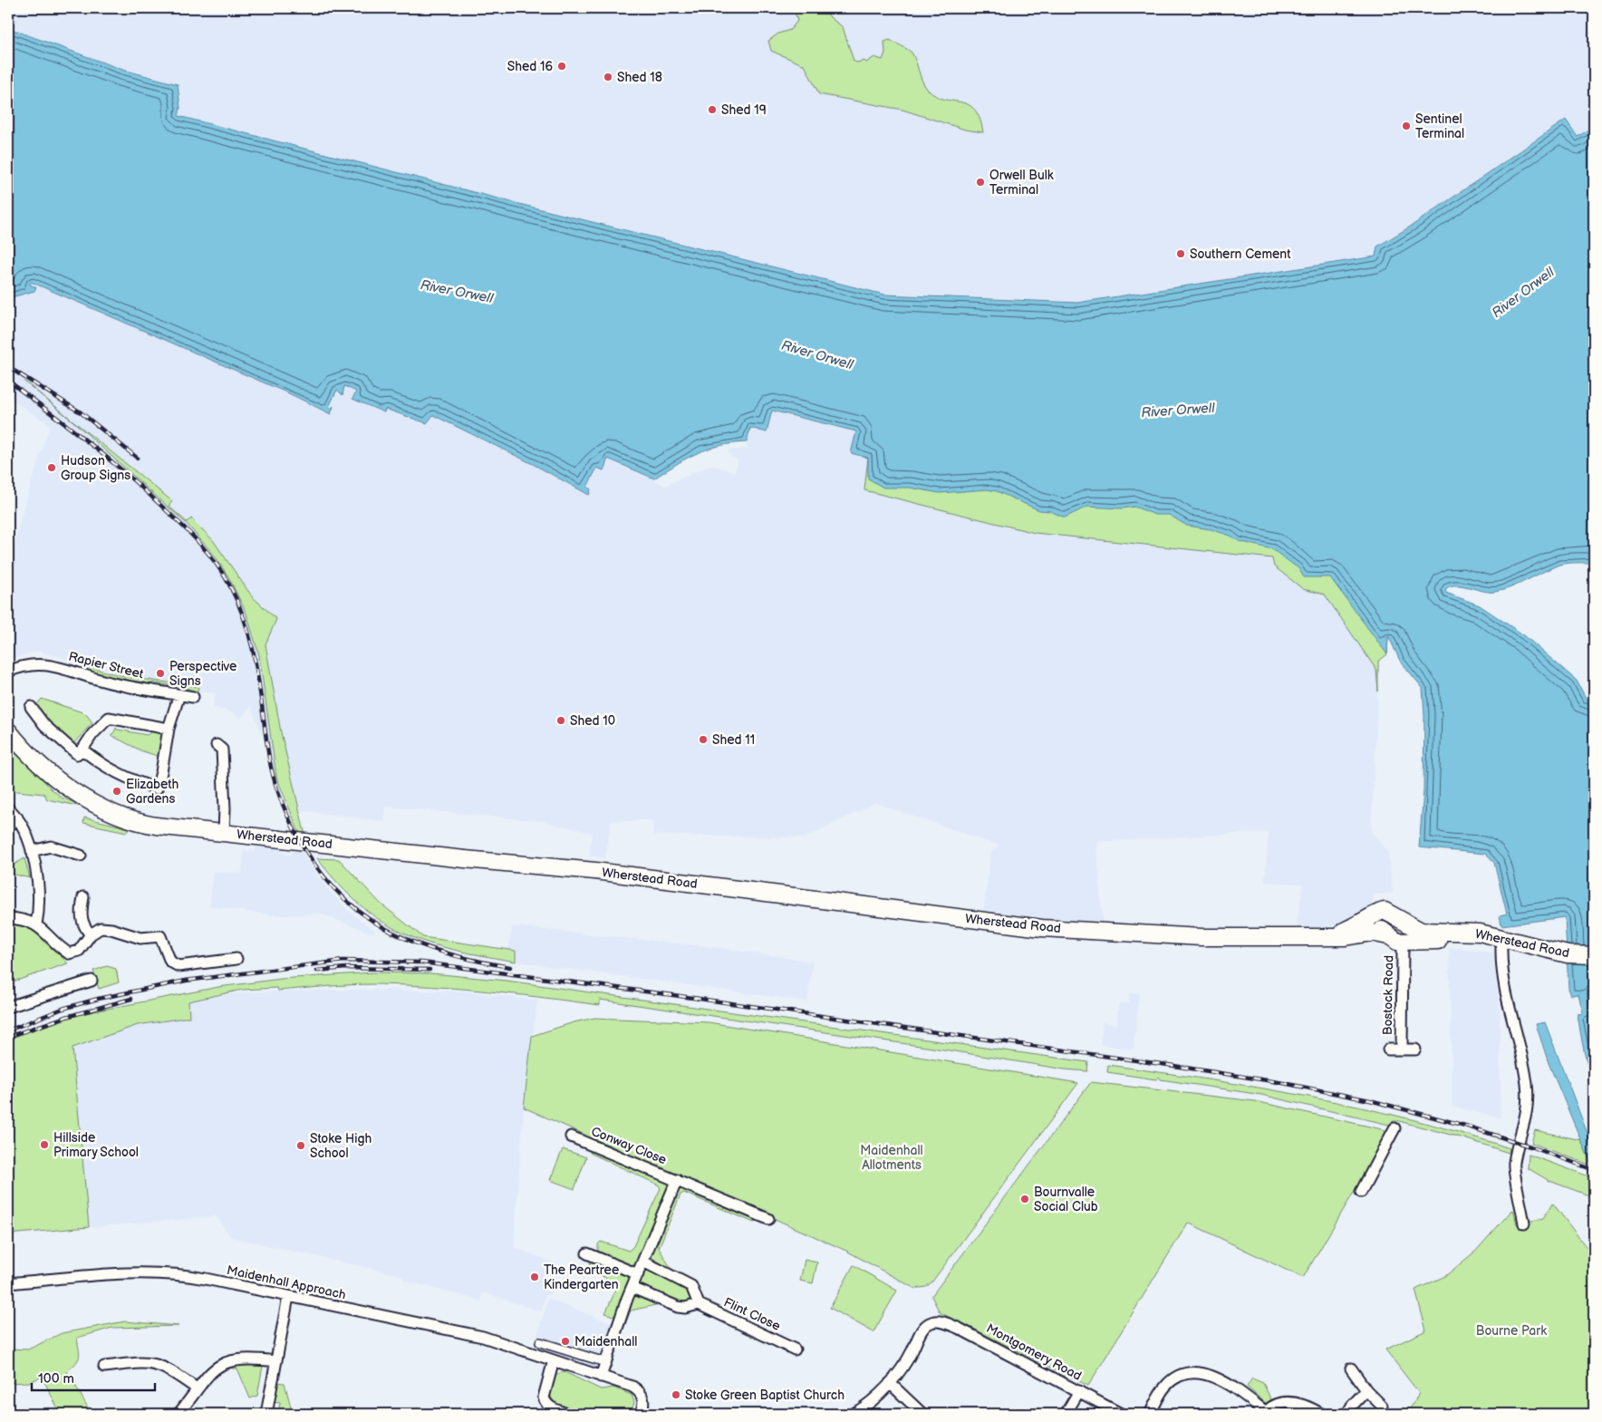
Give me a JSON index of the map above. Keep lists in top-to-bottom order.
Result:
{
  "streets": {
    "main road": ["Wherstead Road"],
    "street": [
      "Rapier Street",
      "Bostock Road",
      "Conway Close",
      "Maidenhall Approach",
      "Flint Close",
      "Montgomery Road"
    ]
  },
  "crossings": [
    ["Wherstead Road", "Bostock Road"],
    ["Conway Close", "Maidenhall Approach"]
  ],
  "water": ["River Orwell"],
  "parks": ["Maidenhall Allotments", "Bourne Park"],
  "places": [
    "Shed 16",
    "Shed 18",
    "Shed 19",
    "Sentinel Terminal",
    "Orwell Bulk Terminal",
    "Southern Cement",
    "Hudson Group Signs",
    "Perspective Signs",
    "Shed 10",
    "Shed 11",
    "Elizabeth Gardens",
    "Hillside Primary School",
    "Stoke High School",
    "Bournvalle Social Club",
    "The Peartree Kindergarten",
    "Maidenhall",
    "Stoke Green Baptist Church"
  ],
  "scale_bar": "100 m"
}
